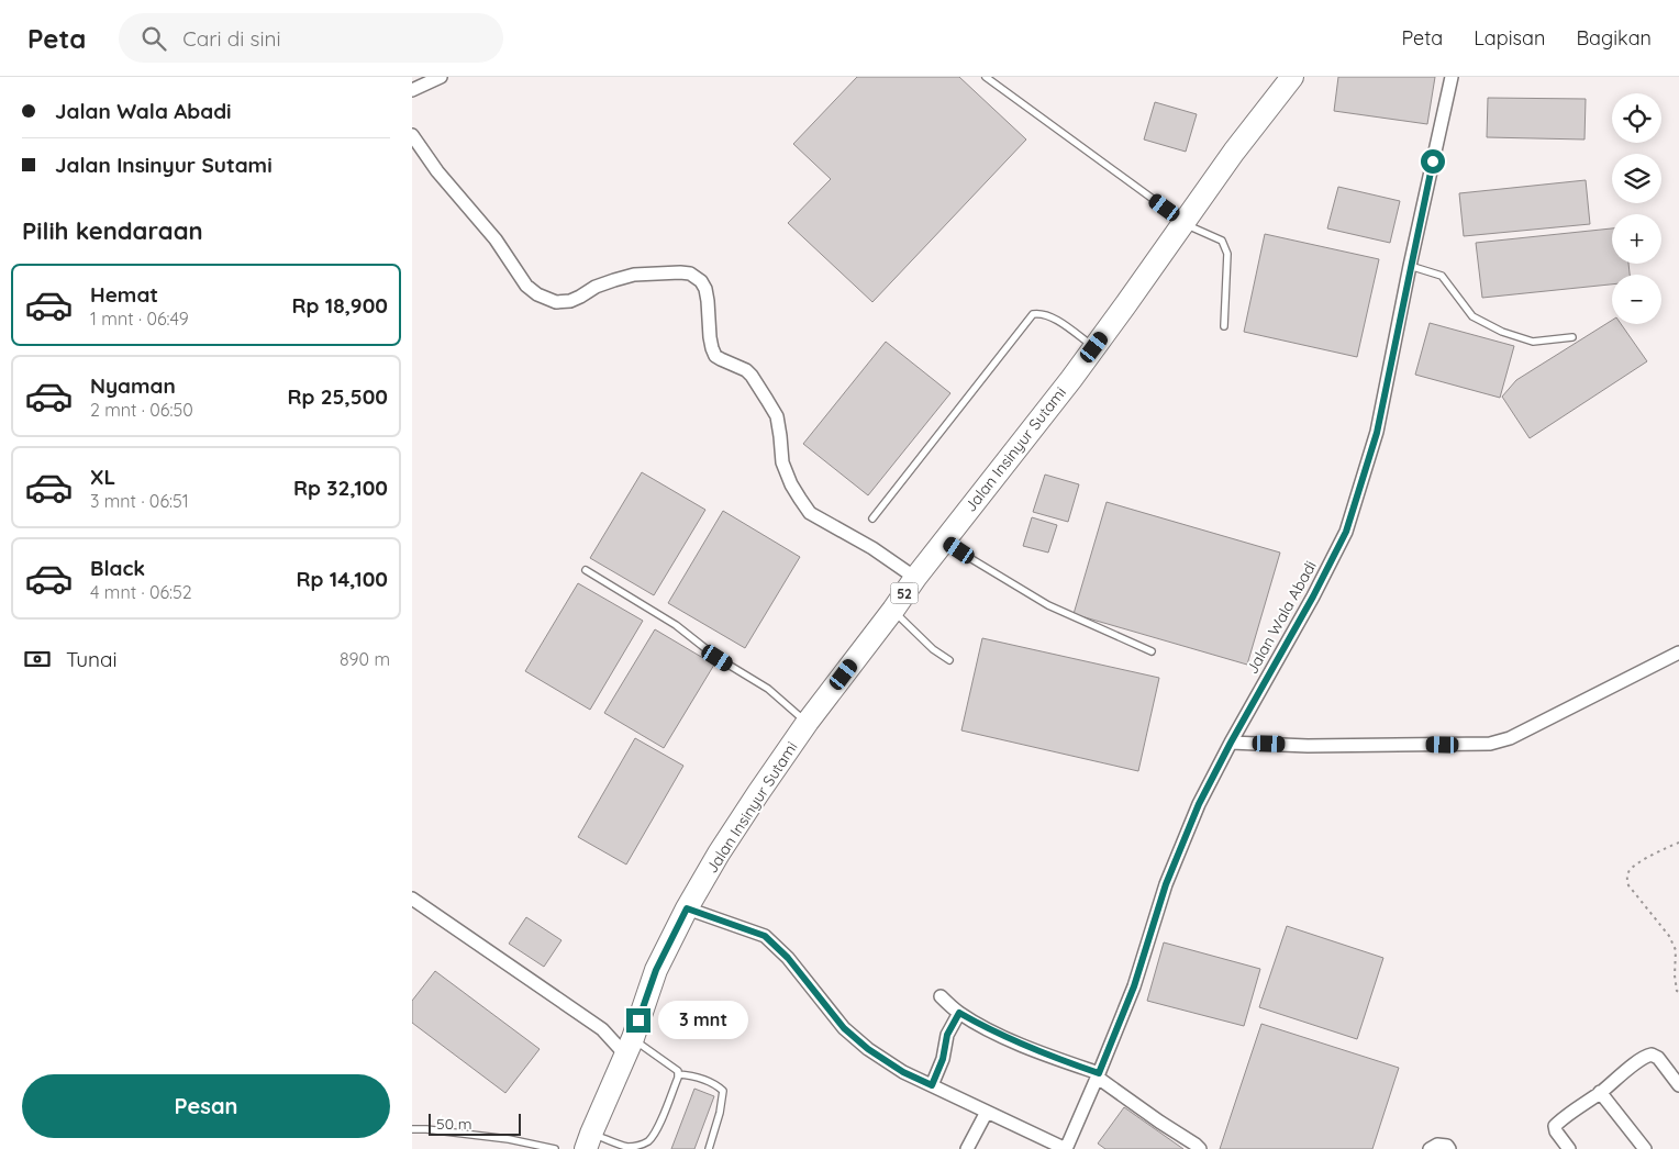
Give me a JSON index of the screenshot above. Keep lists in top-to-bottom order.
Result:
{
  "streets": {
    "highway": ["Jalan Insinyur Sutami", "52"],
    "street": ["Jalan Wala Abadi"]
  },
  "scale_bar": "50 m",
  "page": {
    "header": "Peta",
    "search": "Cari di sini",
    "nav": ["Peta", "Lapisan", "Bagikan"],
    "banner": ["Jalan Wala Abadi", "Jalan Insinyur Sutami"],
    "map_buttons": ["+", "−"],
    "heading": "Pilih kendaraan",
    "list": [
      {
        "name": "Hemat",
        "note": "1 mnt · 06:49",
        "value": "Rp 18,900"
      },
      {
        "name": "Nyaman",
        "note": "2 mnt · 06:50",
        "value": "Rp 25,500"
      },
      {
        "name": "XL",
        "note": "3 mnt · 06:51",
        "value": "Rp 32,100"
      },
      {
        "name": "Black",
        "note": "4 mnt · 06:52",
        "value": "Rp 14,100"
      }
    ],
    "pay": ["Tunai", "890 m"],
    "bubble": "3 mnt",
    "buttons": "Pesan",
    "scale": "50 m"
  }
}
